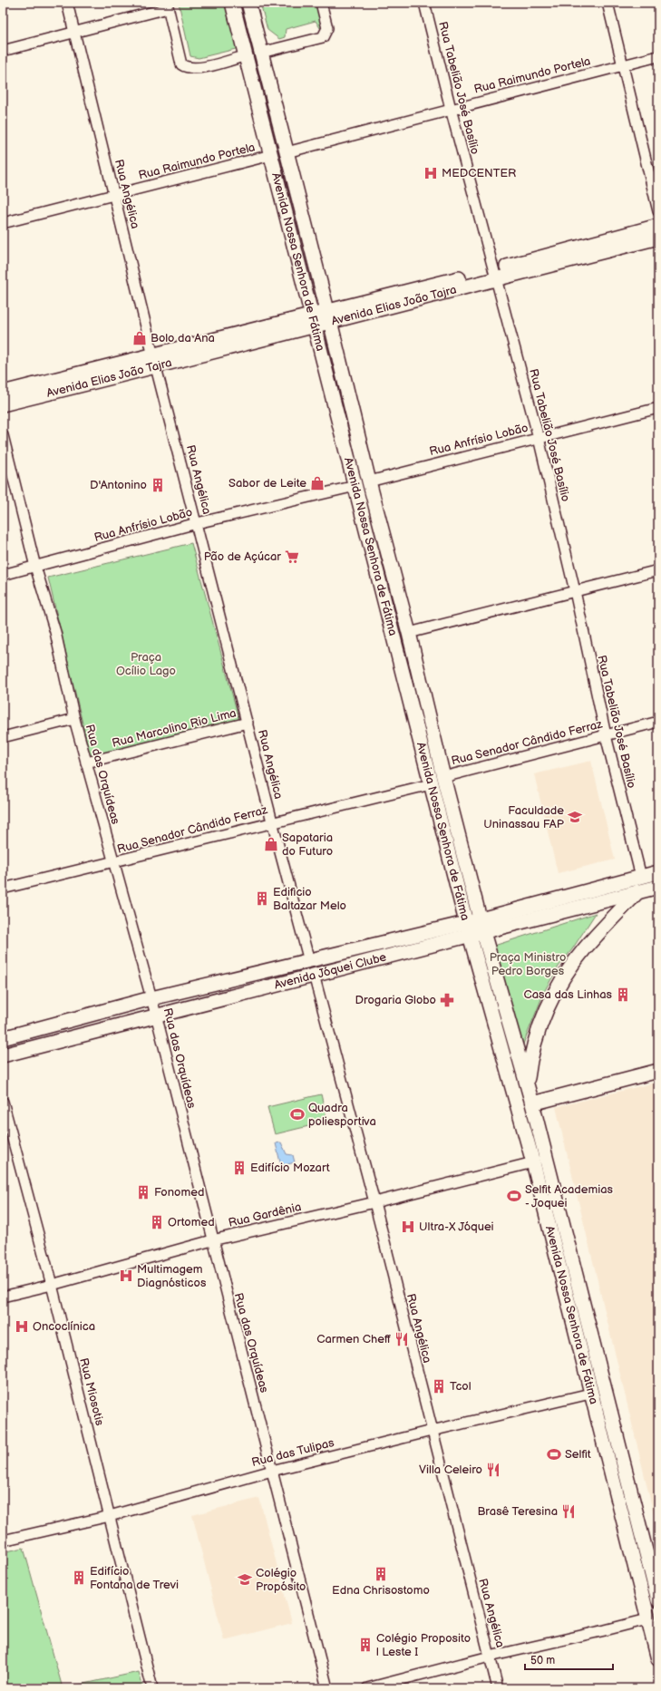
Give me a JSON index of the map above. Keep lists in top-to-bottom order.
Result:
{
  "streets": {
    "main road": ["Avenida Nossa Senhora de Fátima", "Avenida Elias João Tajra", "Avenida Jóquei Clube"],
    "street": [
      "Rua Raimundo Portela",
      "Rua Tabelião José Basílio",
      "Rua Angélica",
      "Rua Anfrísio Lobão",
      "Rua Marcolino Rio Lima",
      "Rua Senador Cândido Ferraz",
      "Rua das Orquídeas",
      "Rua Gardênia",
      "Rua Miosotis",
      "Rua das Tulipas"
    ]
  },
  "crossings": [
    ["Rua Raimundo Portela", "Rua Tabelião José Basílio"],
    ["Rua Raimundo Portela", "Rua Angélica"],
    ["Rua Raimundo Portela", "Avenida Nossa Senhora de Fátima"],
    ["Rua Tabelião José Basílio", "Avenida Elias João Tajra"],
    ["Rua Tabelião José Basílio", "Rua Anfrísio Lobão"],
    ["Rua Tabelião José Basílio", "Rua Senador Cândido Ferraz"],
    ["Rua Tabelião José Basílio", "Avenida Jóquei Clube"],
    ["Rua Angélica", "Avenida Elias João Tajra"],
    ["Rua Angélica", "Rua Anfrísio Lobão"],
    ["Rua Angélica", "Rua Marcolino Rio Lima"],
    ["Rua Angélica", "Rua Senador Cândido Ferraz"],
    ["Rua Angélica", "Avenida Jóquei Clube"],
    ["Rua Angélica", "Rua Gardênia"],
    ["Rua Angélica", "Rua das Tulipas"],
    ["Avenida Nossa Senhora de Fátima", "Avenida Elias João Tajra"],
    ["Avenida Nossa Senhora de Fátima", "Rua Anfrísio Lobão"],
    ["Avenida Nossa Senhora de Fátima", "Rua Senador Cândido Ferraz"],
    ["Avenida Nossa Senhora de Fátima", "Avenida Jóquei Clube"],
    ["Avenida Nossa Senhora de Fátima", "Rua Gardênia"],
    ["Avenida Nossa Senhora de Fátima", "Rua das Tulipas"],
    ["Rua Anfrísio Lobão", "Rua das Orquídeas"],
    ["Rua Marcolino Rio Lima", "Rua das Orquídeas"],
    ["Rua Senador Cândido Ferraz", "Rua das Orquídeas"],
    ["Rua das Orquídeas", "Avenida Jóquei Clube"],
    ["Rua das Orquídeas", "Rua Gardênia"],
    ["Rua das Orquídeas", "Rua das Tulipas"],
    ["Rua Gardênia", "Rua Miosotis"],
    ["Rua Miosotis", "Rua das Tulipas"]
  ],
  "parks": ["Praça Ocílio Lago", "Praça Ministro Pedro Borges"],
  "places": {
    "hospital": [
      "MEDCENTER",
      "Ultra-X Jóquei",
      "Multimagem Diagnósticos",
      "Oncoclínica"
    ],
    "shop": ["Bolo da Ana", "Sabor de Leite", "Sapataria do Futuro"],
    "building": [
      "D'Antonino",
      "Edificio Baltazar Melo",
      "Casa das Linhas",
      "Edifício Mozart",
      "Fonomed",
      "Ortomed",
      "Tcol",
      "Edna Chrisostomo",
      "Edifício Fontana de Trevi",
      "Colégio Proposito | Leste I"
    ],
    "supermarket": ["Pão de Açúcar"],
    "school or university": ["Faculdade Uninassau FAP", "Colégio Propósito"],
    "pharmacy": ["Drogaria Globo"],
    "sports": ["Quadra poliesportiva", "Selfit Academias - Joquei", "Selfit"],
    "restaurant": ["Carmen Cheff", "Villa Celeiro", "Brasê Teresina"]
  },
  "scale_bar": "50 m"
}
